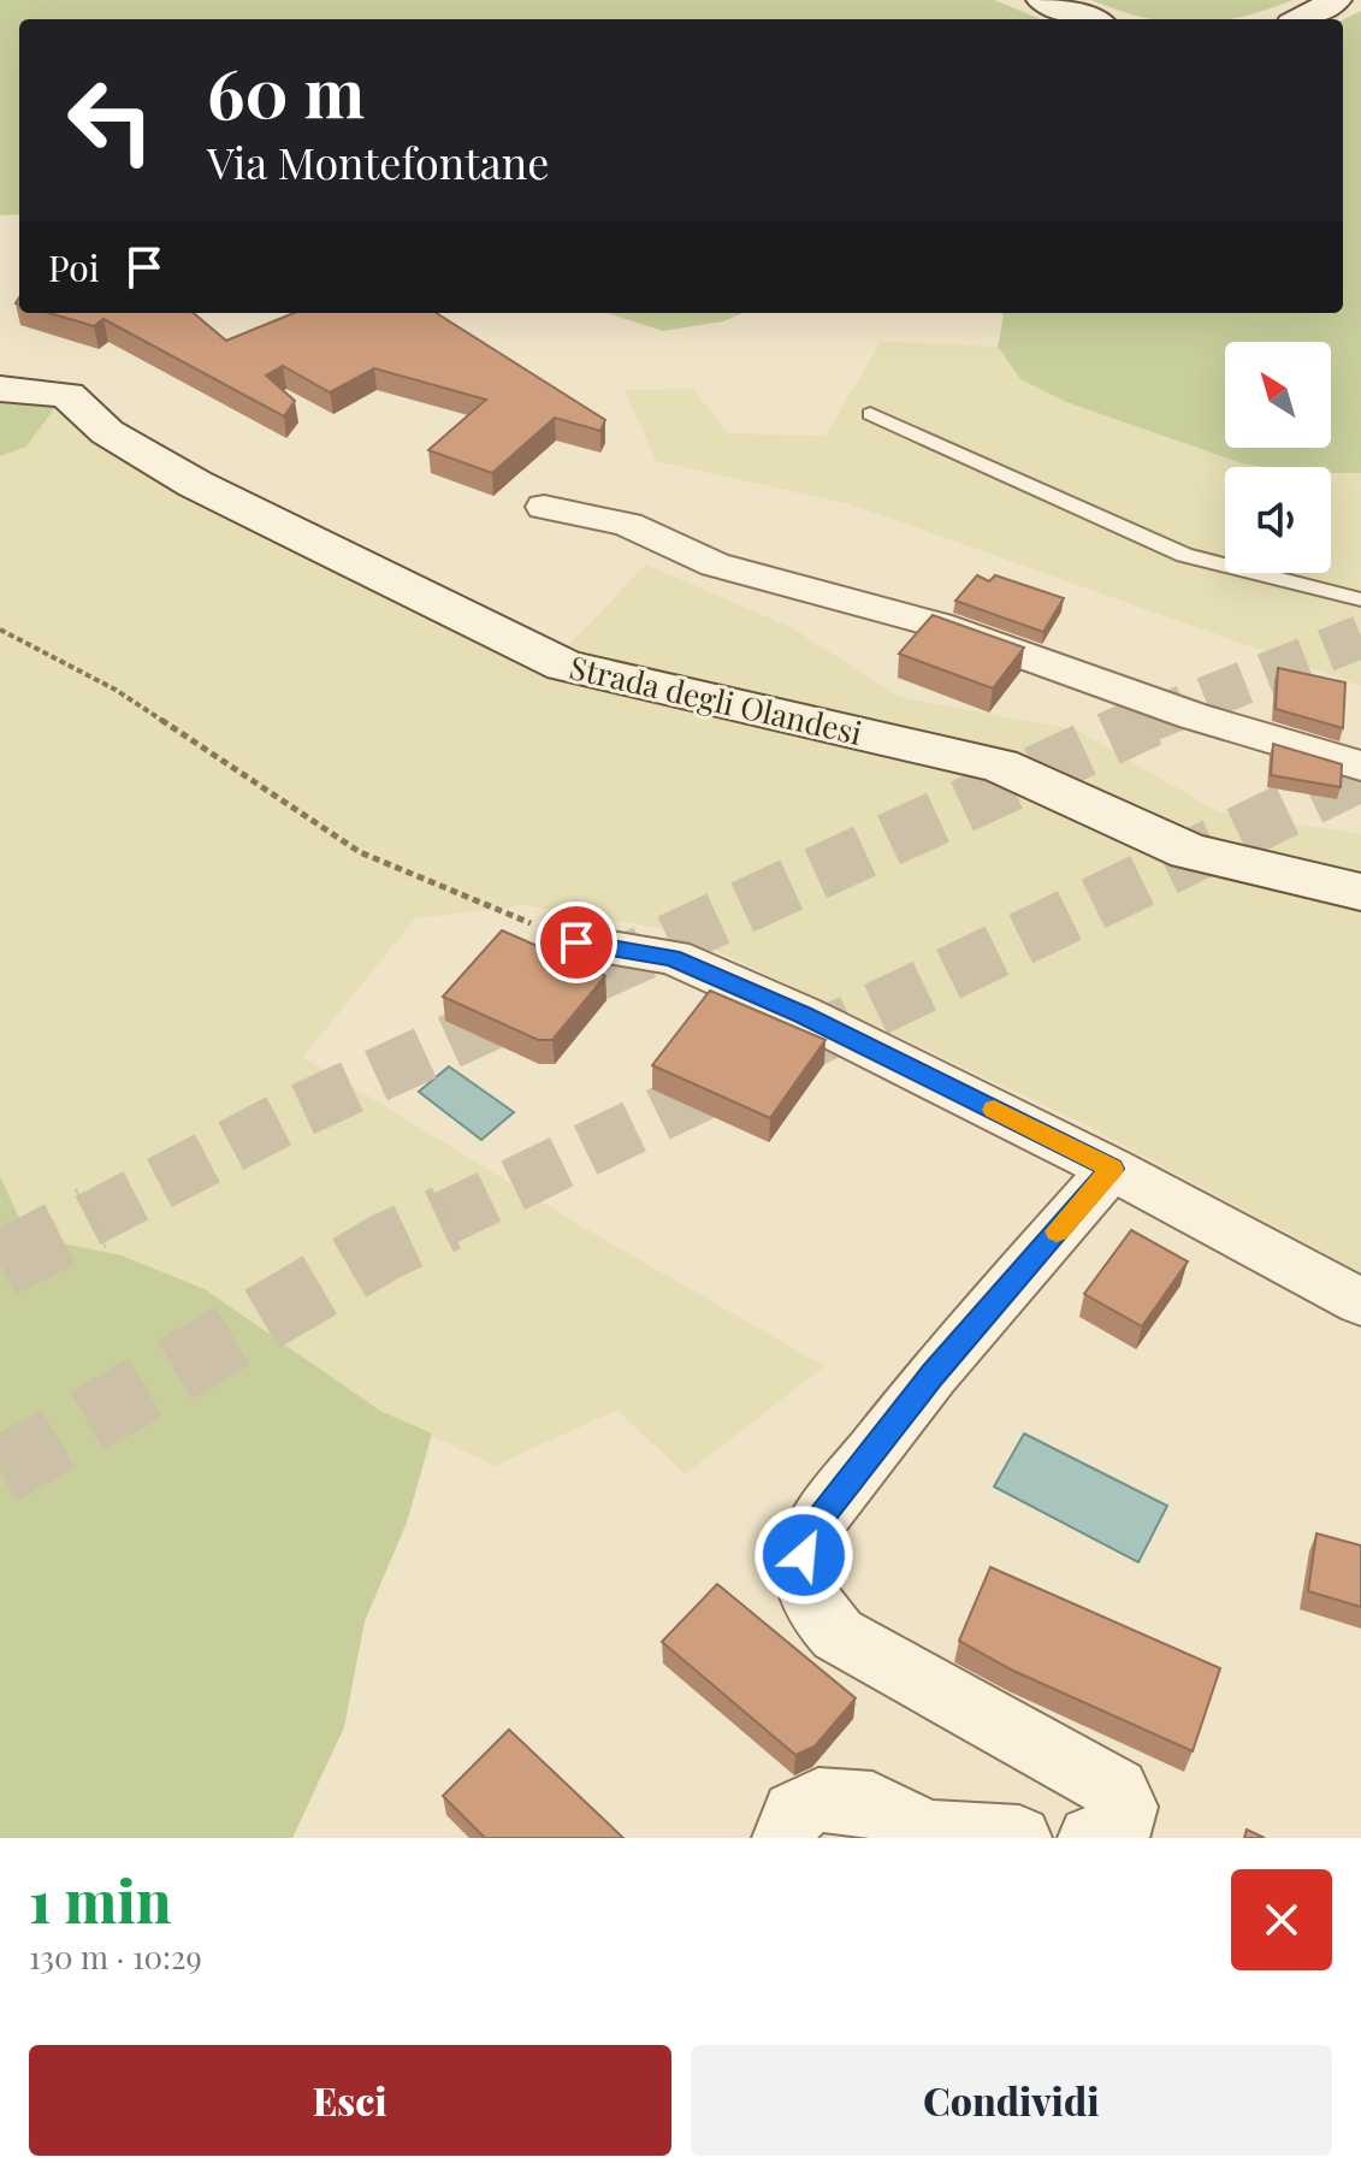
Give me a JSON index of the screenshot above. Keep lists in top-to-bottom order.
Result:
{
  "streets": {
    "main road": ["Strada degli Olandesi"]
  },
  "north": "top left",
  "page": {
    "turn": ["60 m", "Via Montefontane"],
    "then": "Poi",
    "heading": ["1 min", "130 m · 10:29"],
    "buttons": ["Esci", "Condividi"]
  }
}
